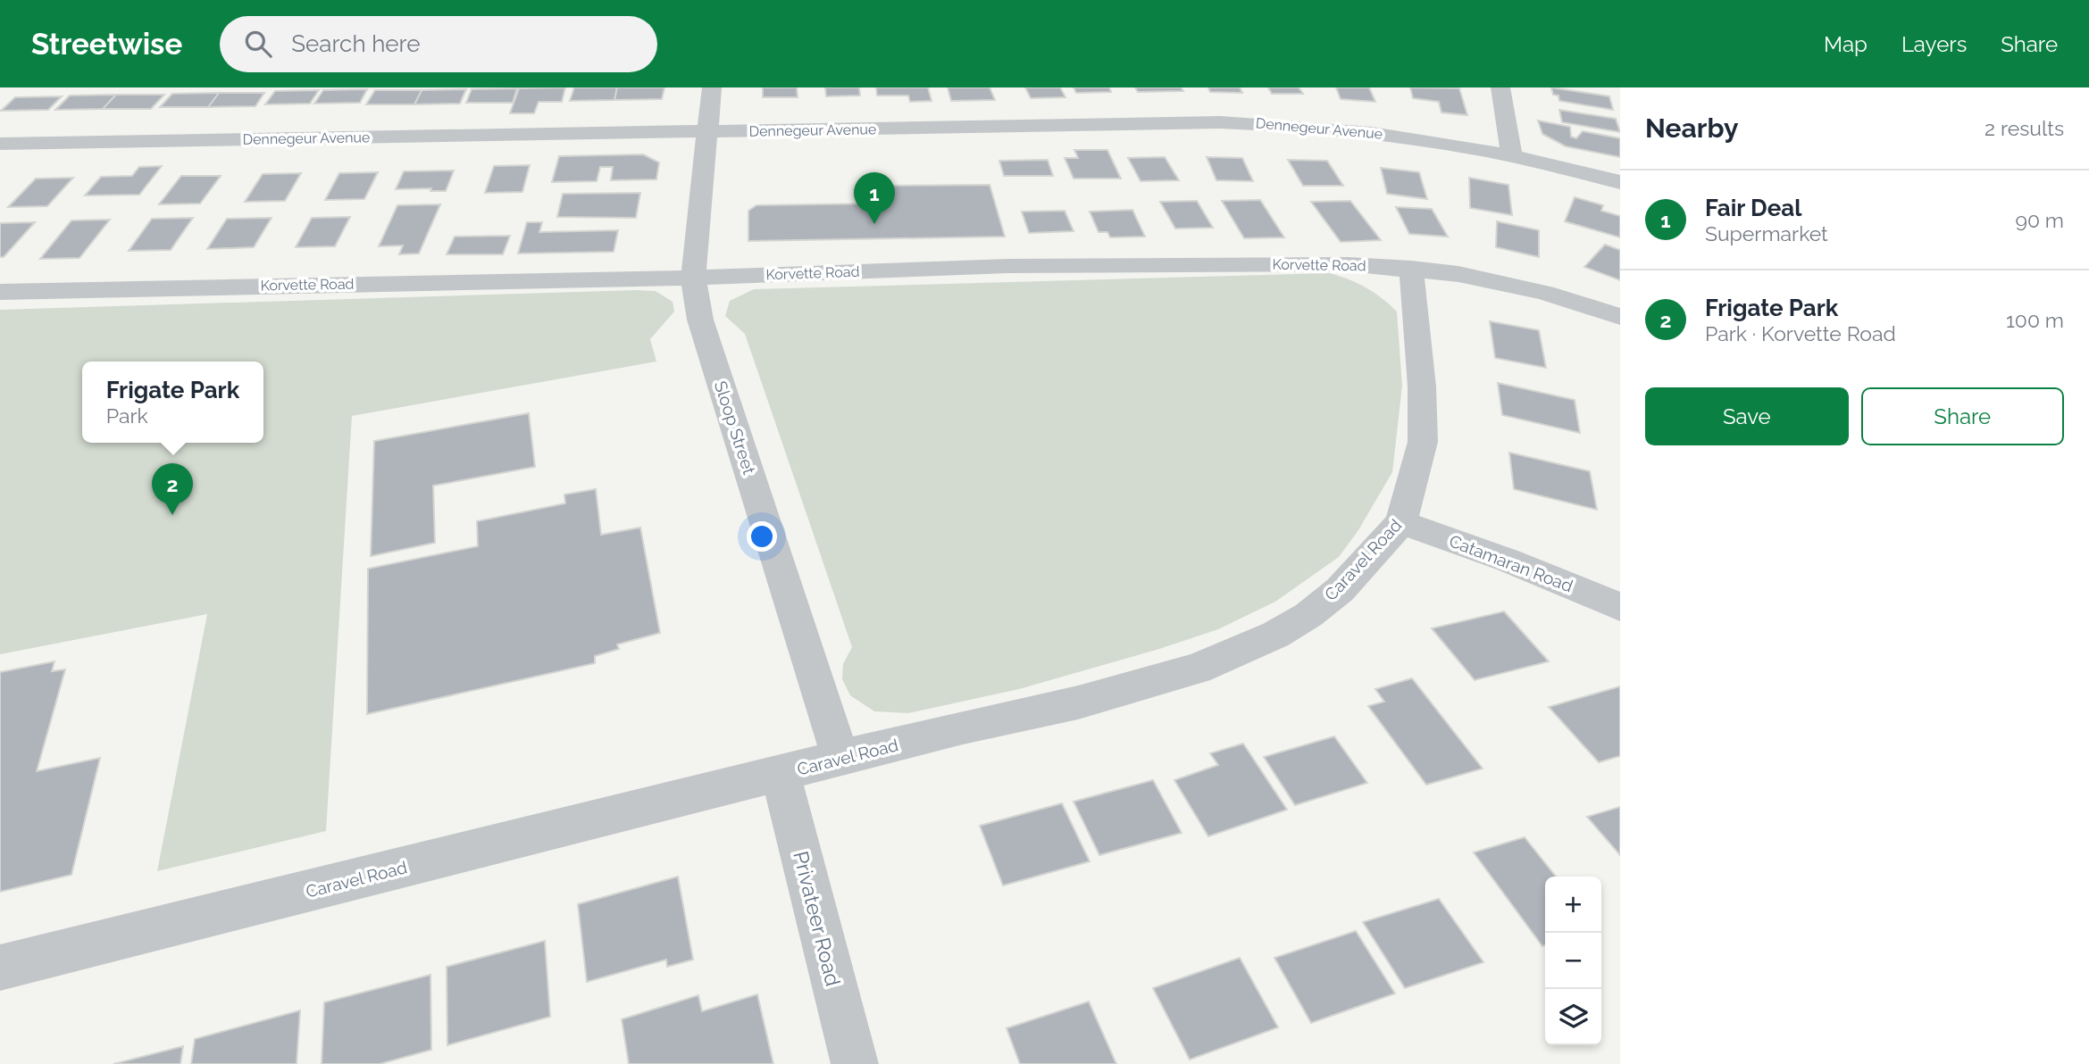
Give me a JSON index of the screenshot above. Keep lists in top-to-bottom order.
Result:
{
  "streets": {
    "street": [
      "Dennegeur Avenue",
      "Korvette Road",
      "Sloop Street",
      "Caravel Road",
      "Catamaran Road",
      "Privateer Road"
    ]
  },
  "crossings": [
    ["Dennegeur Avenue", "Sloop Street"],
    ["Korvette Road", "Sloop Street"],
    ["Korvette Road", "Caravel Road"],
    ["Sloop Street", "Caravel Road"],
    ["Caravel Road", "Catamaran Road"],
    ["Caravel Road", "Privateer Road"]
  ],
  "page": {
    "header": "Streetwise",
    "search": "Search here",
    "nav": ["Map", "Layers", "Share"],
    "heading": ["Nearby", "2 results"],
    "list": [
      {
        "mark": "1",
        "name": "Fair Deal",
        "note": "Supermarket",
        "value": "90 m"
      },
      {
        "mark": "2",
        "name": "Frigate Park",
        "note": "Park · Korvette Road",
        "value": "100 m"
      }
    ],
    "pins": ["1", "2"],
    "popup": ["Frigate Park", "Park"],
    "buttons": ["Save", "Share"],
    "map_buttons": ["+", "−"]
  }
}
